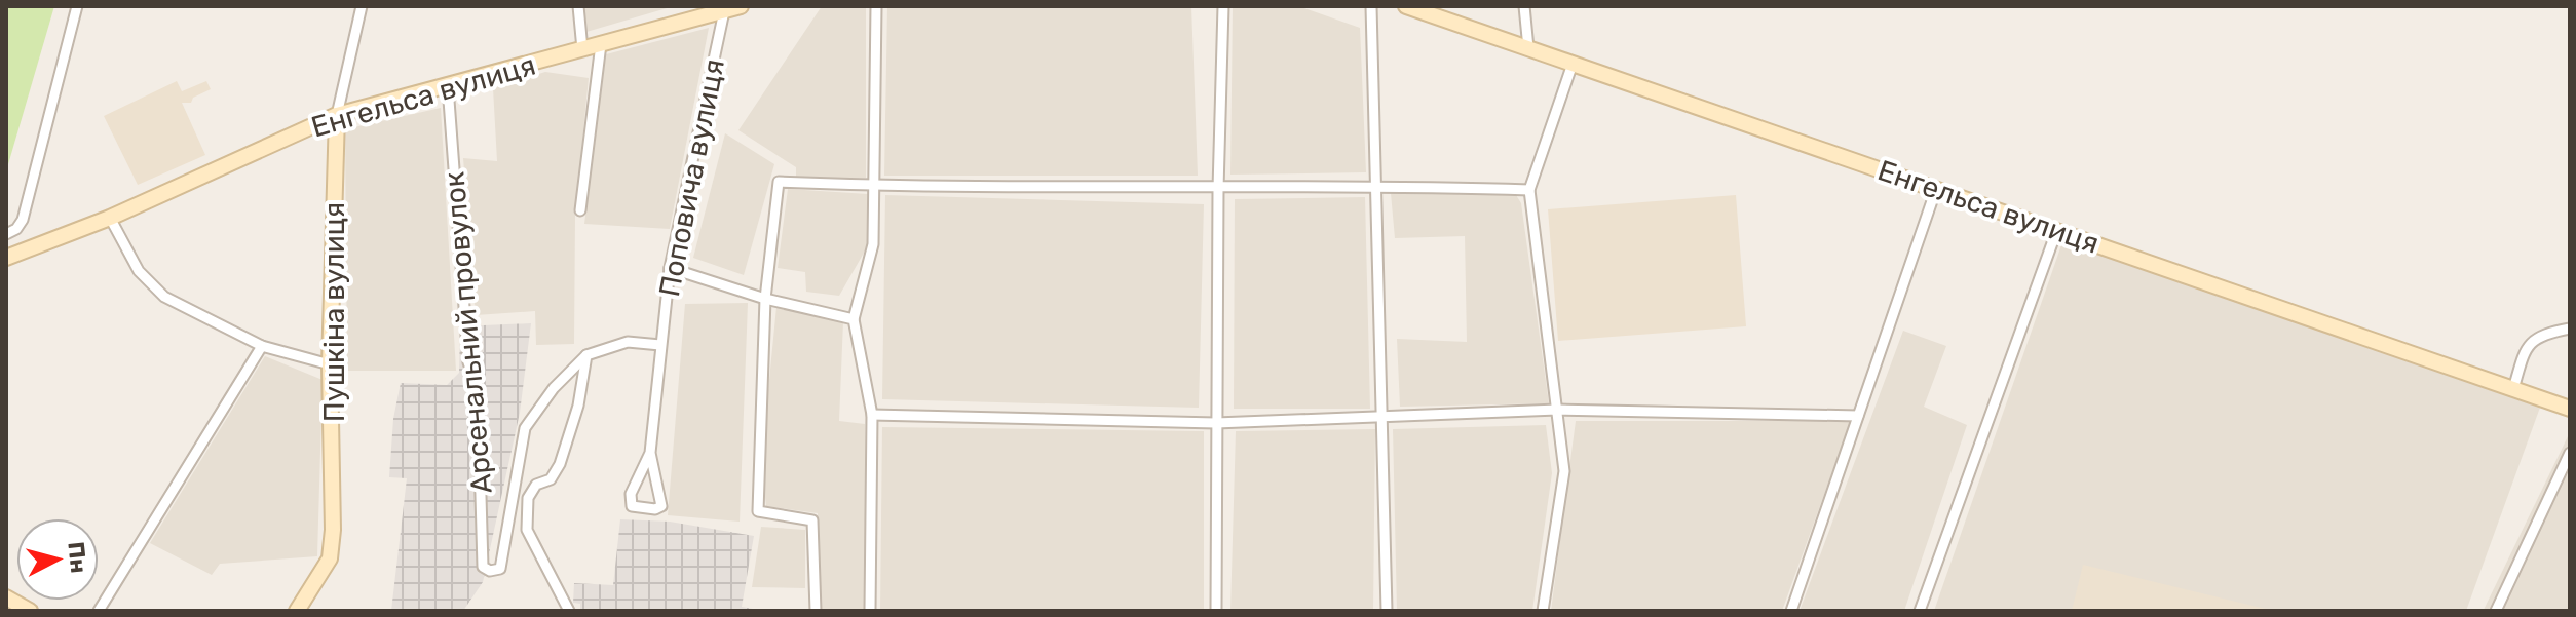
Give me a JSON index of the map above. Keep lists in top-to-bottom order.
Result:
{
  "streets": {
    "street": [
      "Енгельса вулиця",
      "Поповича вулиця",
      "Пушкіна вулиця",
      "Арсенальний провулок"
    ]
  },
  "crossings": [
    ["Енгельса вулиця", "Поповича вулиця"],
    ["Енгельса вулиця", "Пушкіна вулиця"],
    ["Енгельса вулиця", "Арсенальний провулок"]
  ],
  "north": "right"
}
